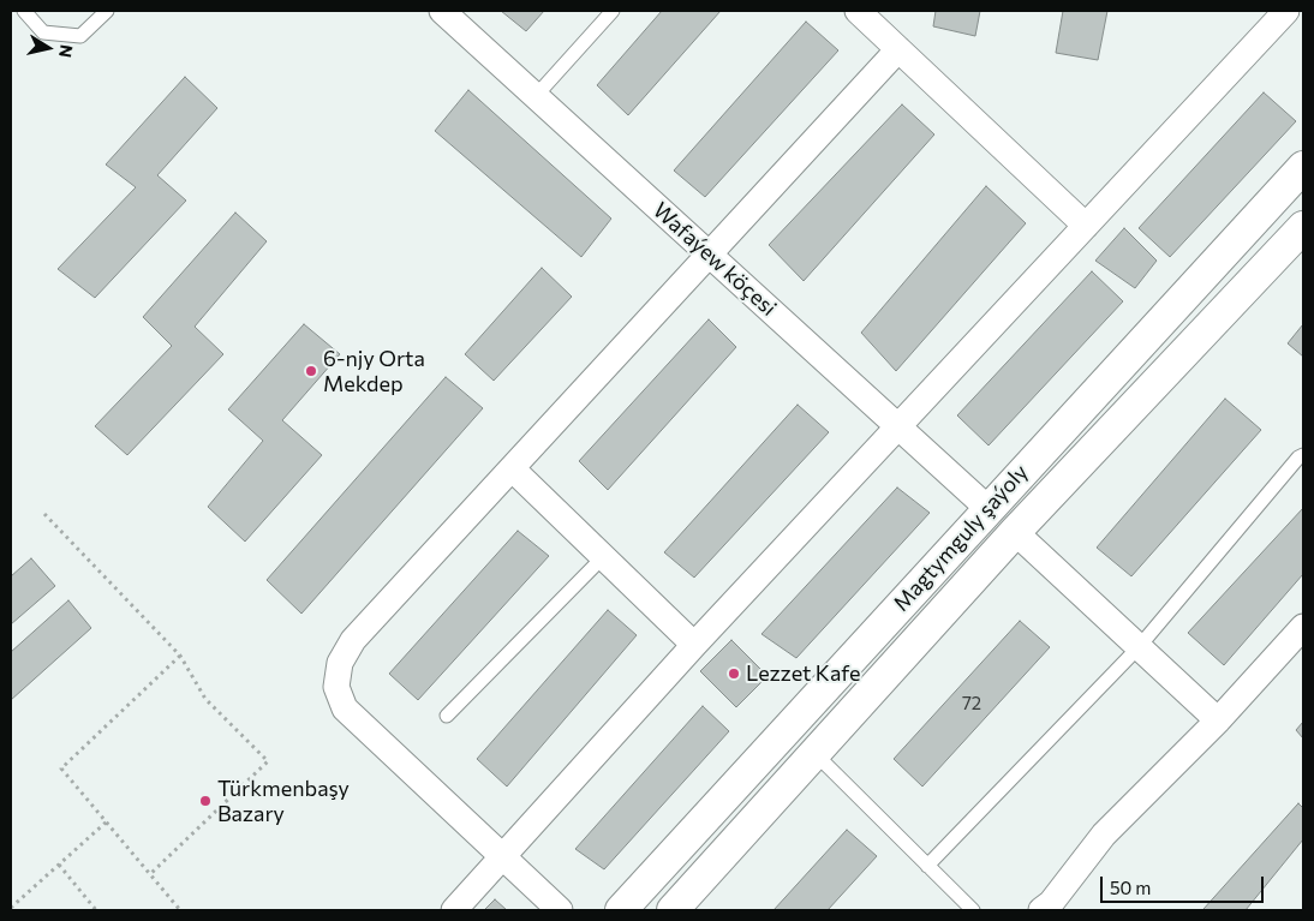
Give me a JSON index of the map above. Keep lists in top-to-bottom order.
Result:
{
  "streets": {
    "street": ["Wafaýew köçesi", "Magtymguly şaýoly"]
  },
  "crossings": [
    ["Wafaýew köçesi", "Magtymguly şaýoly"]
  ],
  "places": ["6-njy Orta Mekdep", "Lezzet Kafe", "Türkmenbaşy Bazary"],
  "house_numbers": ["72"],
  "scale_bar": "50 m",
  "north": "right"
}
